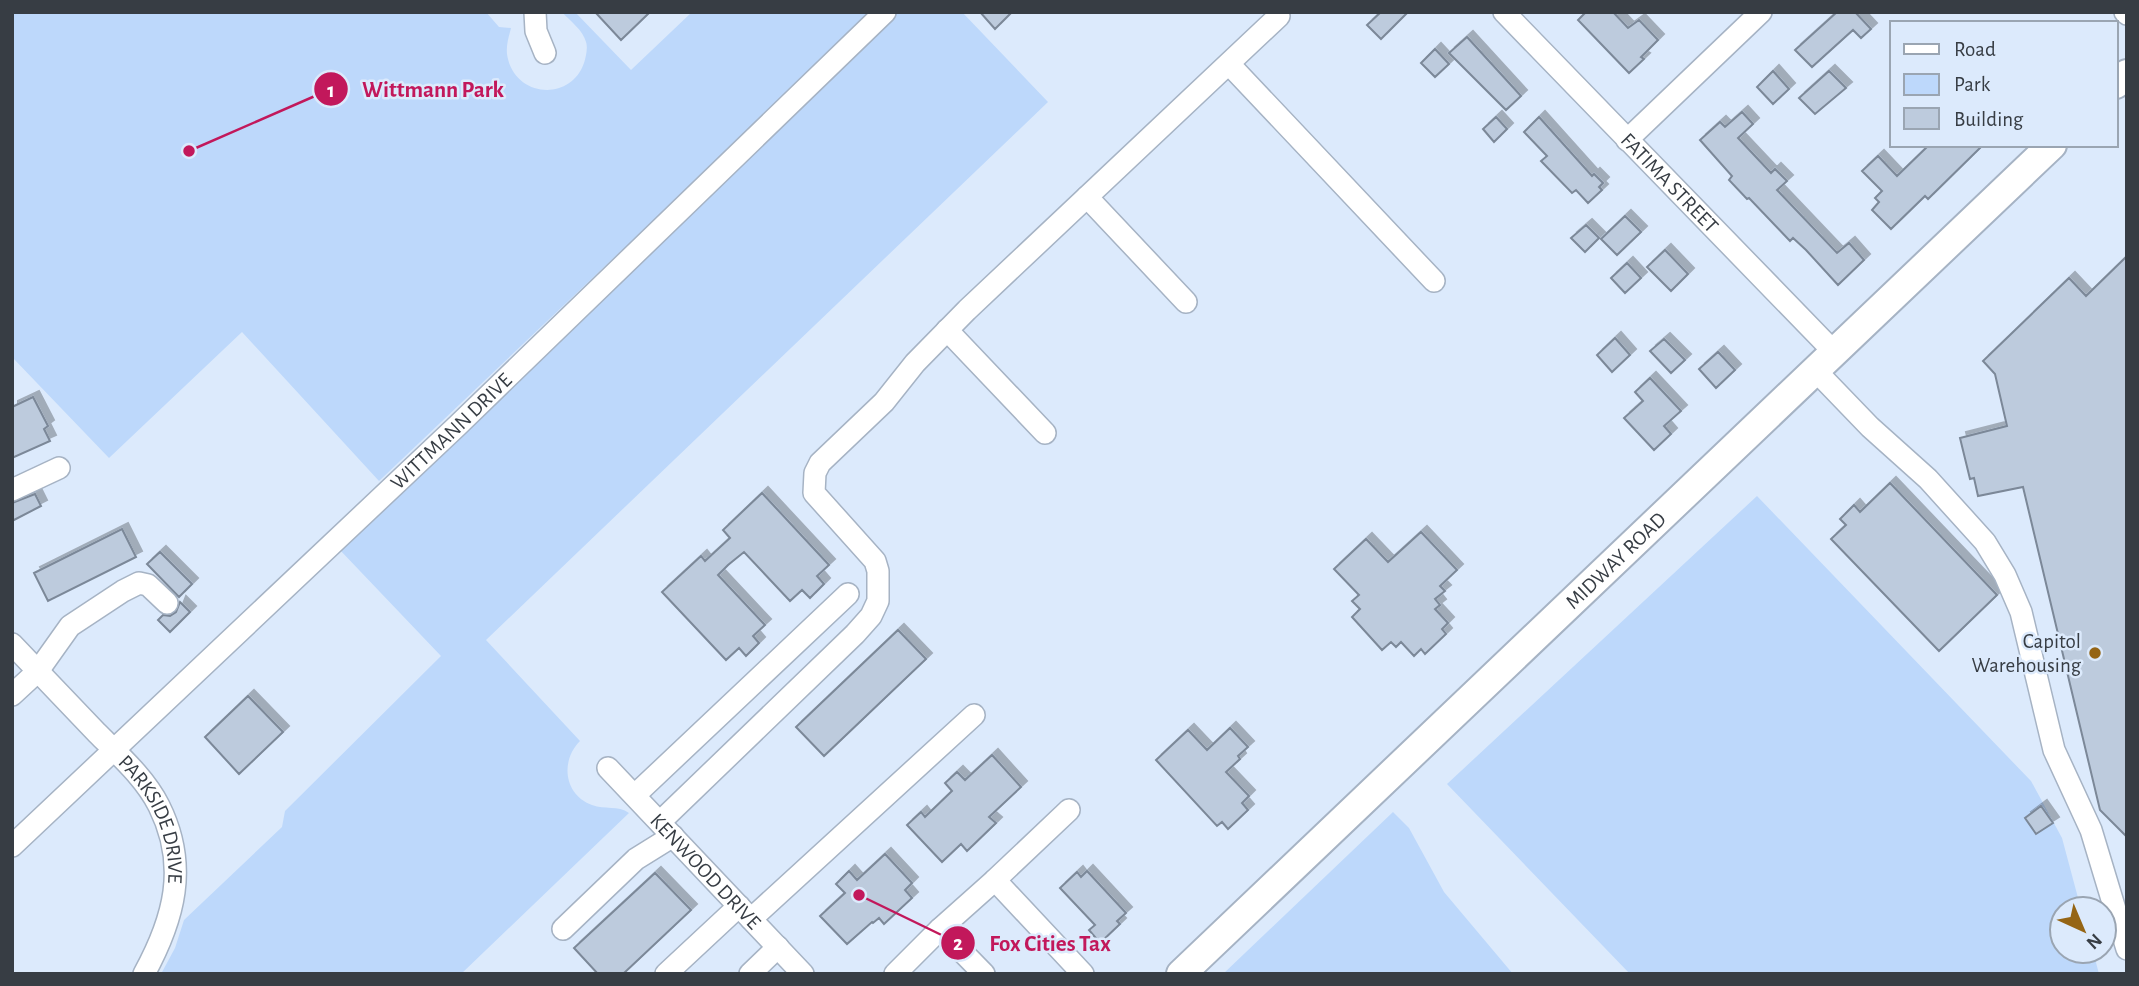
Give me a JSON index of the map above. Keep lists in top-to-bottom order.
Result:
{
  "streets": {
    "main road": ["MIDWAY ROAD"],
    "street": [
      "FATIMA STREET",
      "WITTMANN DRIVE",
      "PARKSIDE DRIVE",
      "KENWOOD DRIVE"
    ]
  },
  "crossings": [
    ["FATIMA STREET", "MIDWAY ROAD"],
    ["WITTMANN DRIVE", "PARKSIDE DRIVE"]
  ],
  "places": ["Wittmann Park", "Capitol Warehousing", "Fox Cities Tax"],
  "legend": ["Road", "Park", "Building"],
  "north": "bottom right"
}
